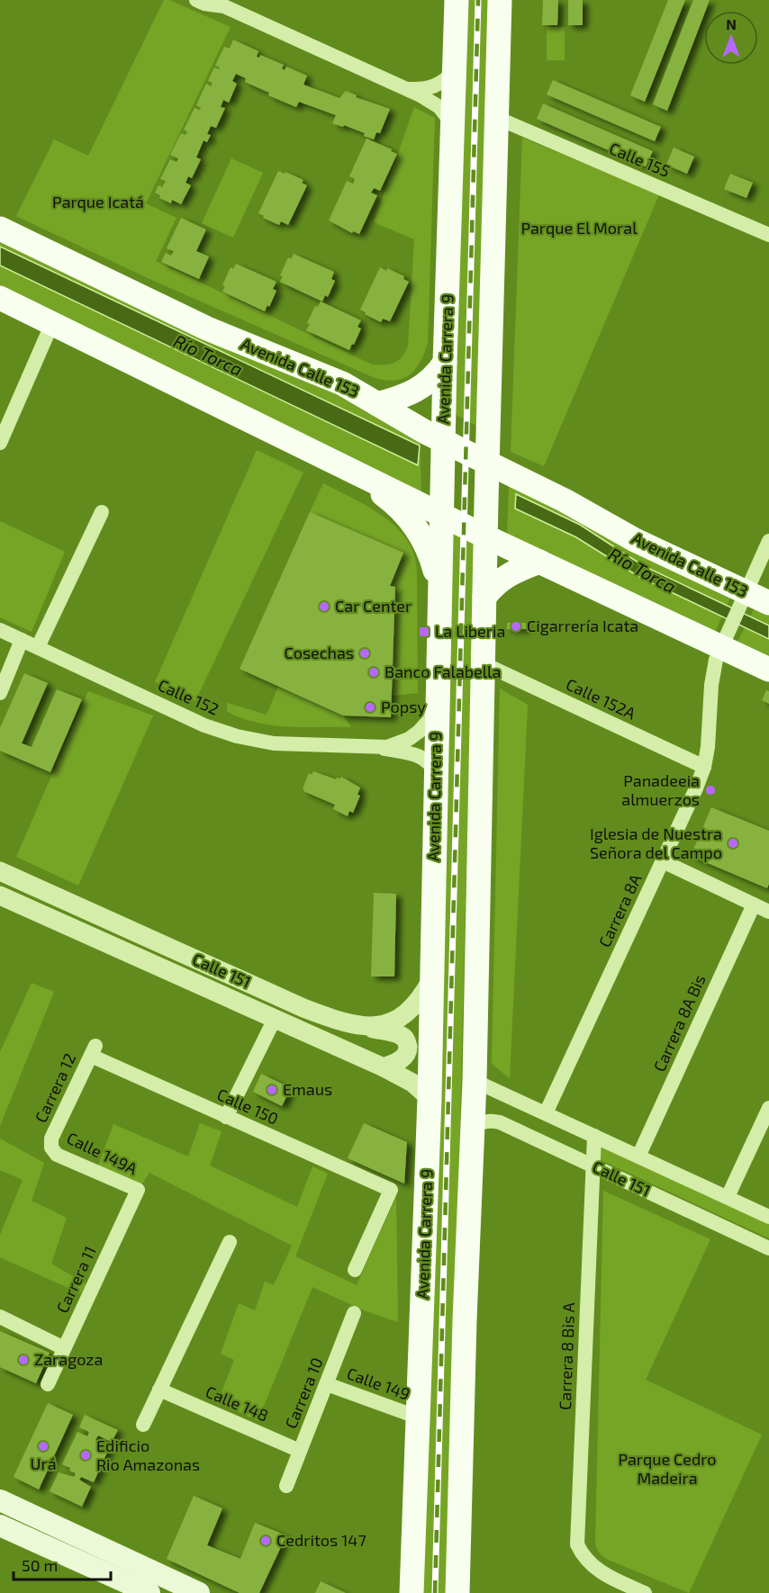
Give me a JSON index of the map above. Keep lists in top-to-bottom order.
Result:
{
  "streets": {
    "main road": ["Avenida Carrera 9", "Avenida Calle 153"],
    "street": [
      "Calle 155",
      "Calle 152",
      "Calle 152A",
      "Carrera 8A",
      "Calle 151",
      "Carrera 8A Bis",
      "Carrera 12",
      "Calle 150",
      "Calle 149A",
      "Carrera 11",
      "Carrera 8 Bis A",
      "Calle 149",
      "Carrera 10",
      "Calle 148"
    ]
  },
  "crossings": [
    ["Avenida Carrera 9", "Avenida Calle 153"],
    ["Avenida Carrera 9", "Calle 152"],
    ["Avenida Carrera 9", "Calle 151"],
    ["Avenida Carrera 9", "Calle 149"],
    ["Avenida Calle 153", "Carrera 8A"],
    ["Calle 152A", "Carrera 8A"],
    ["Carrera 8A", "Calle 151"],
    ["Calle 151", "Carrera 8A Bis"],
    ["Calle 151", "Carrera 8 Bis A"],
    ["Carrera 12", "Calle 150"],
    ["Carrera 12", "Calle 149A"],
    ["Calle 149A", "Carrera 11"],
    ["Calle 149", "Carrera 10"],
    ["Carrera 10", "Calle 148"]
  ],
  "water": ["Río Torca"],
  "parks": ["Parque Icatá", "Parque El Moral", "Parque Cedro Madeira"],
  "places": {
    "other": [
      "Car Center",
      "Cigarrería Icata",
      "Cosechas",
      "Banco Falabella",
      "Popsy",
      "Panadeeia almuerzos",
      "Iglesia de Nuestra Señora del Campo",
      "Emaus",
      "Zaragoza",
      "Urá",
      "Edificio Rio Amazonas",
      "Cedritos 147"
    ],
    "transit": ["La Liberia"]
  },
  "scale_bar": "50 m",
  "north": "top"
}
